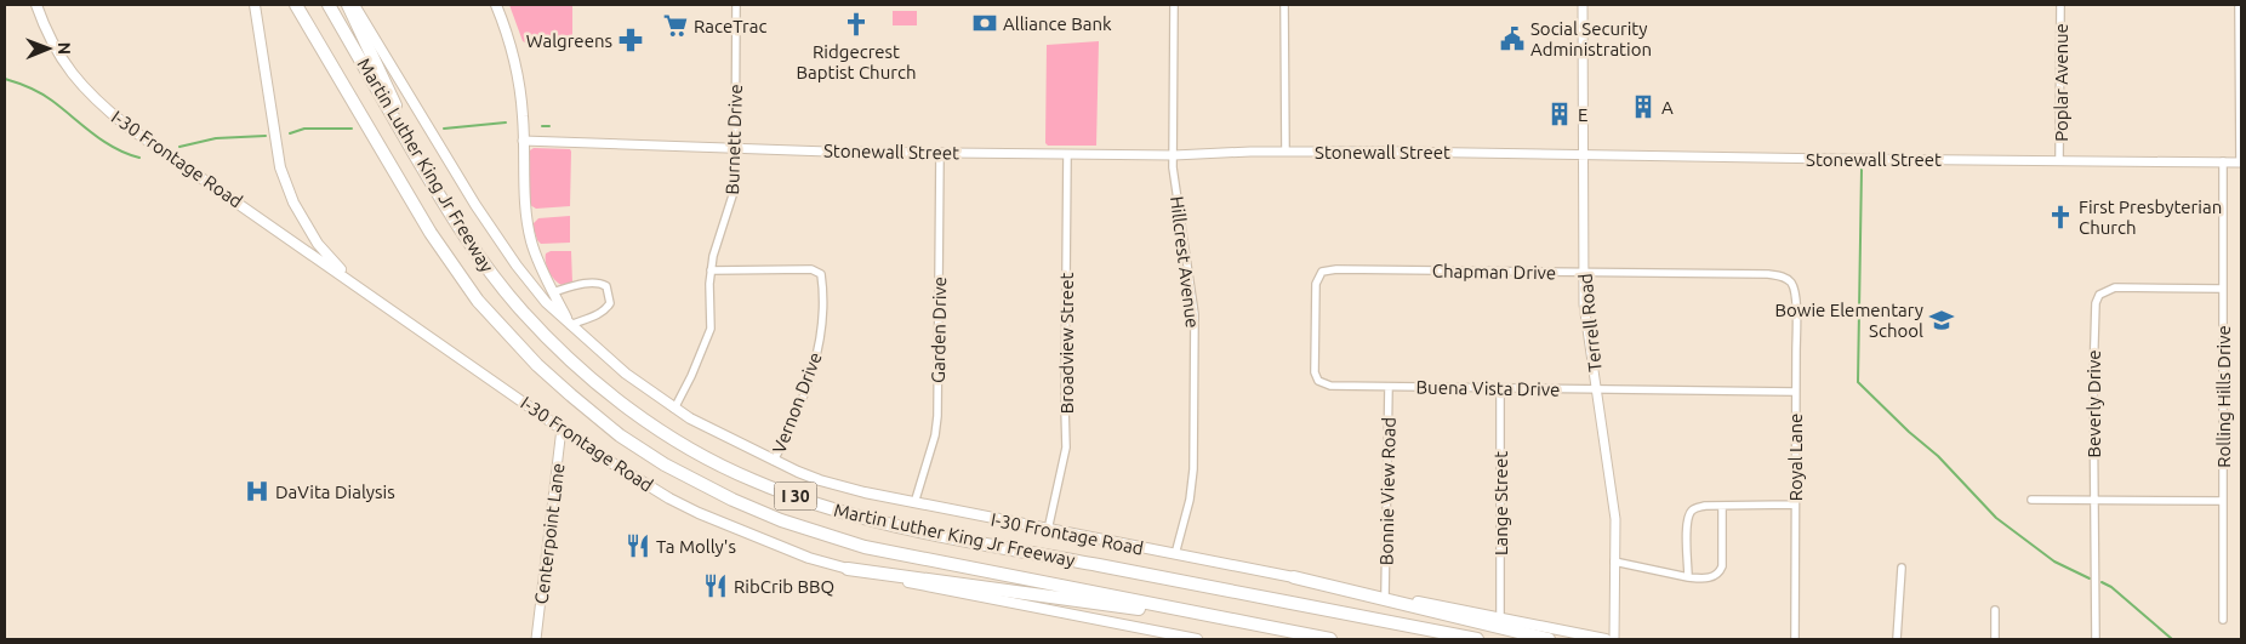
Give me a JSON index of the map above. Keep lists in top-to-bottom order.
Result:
{
  "streets": {
    "highway": ["Martin Luther King Jr Freeway", "I 30"],
    "main road": ["I-30 Frontage Road"],
    "street": [
      "Poplar Avenue",
      "Burnett Drive",
      "Stonewall Street",
      "Hillcrest Avenue",
      "Chapman Drive",
      "Terrell Road",
      "Garden Drive",
      "Broadview Street",
      "Buena Vista Drive",
      "Rolling Hills Drive",
      "Vernon Drive",
      "Beverly Drive",
      "Royal Lane",
      "Bonnie View Road",
      "Lange Street",
      "Centerpoint Lane"
    ]
  },
  "crossings": [
    ["Poplar Avenue", "Stonewall Street"],
    ["Burnett Drive", "Stonewall Street"],
    ["Burnett Drive", "I-30 Frontage Road"],
    ["Burnett Drive", "Vernon Drive"],
    ["Stonewall Street", "I-30 Frontage Road"],
    ["Stonewall Street", "Hillcrest Avenue"],
    ["Stonewall Street", "Terrell Road"],
    ["Stonewall Street", "Garden Drive"],
    ["Stonewall Street", "Broadview Street"],
    ["Stonewall Street", "Rolling Hills Drive"],
    ["I-30 Frontage Road", "Hillcrest Avenue"],
    ["I-30 Frontage Road", "Garden Drive"],
    ["I-30 Frontage Road", "Broadview Street"],
    ["I-30 Frontage Road", "Vernon Drive"],
    ["I-30 Frontage Road", "Bonnie View Road"],
    ["I-30 Frontage Road", "Lange Street"],
    ["I-30 Frontage Road", "Centerpoint Lane"],
    ["Chapman Drive", "Terrell Road"],
    ["Chapman Drive", "Buena Vista Drive"],
    ["Chapman Drive", "Royal Lane"],
    ["Terrell Road", "Buena Vista Drive"],
    ["Buena Vista Drive", "Royal Lane"],
    ["Buena Vista Drive", "Bonnie View Road"],
    ["Buena Vista Drive", "Lange Street"],
    ["Rolling Hills Drive", "Beverly Drive"]
  ],
  "places": {
    "bank": ["Alliance Bank"],
    "church": ["Ridgecrest Baptist Church", "First Presbyterian Church"],
    "supermarket": ["RaceTrac"],
    "public building": ["Social Security Administration"],
    "pharmacy": ["Walgreens"],
    "building": ["A", "E"],
    "school or university": ["Bowie Elementary School"],
    "hospital": ["DaVita Dialysis"],
    "restaurant": ["Ta Molly's", "RibCrib BBQ"]
  },
  "north": "right"
}
